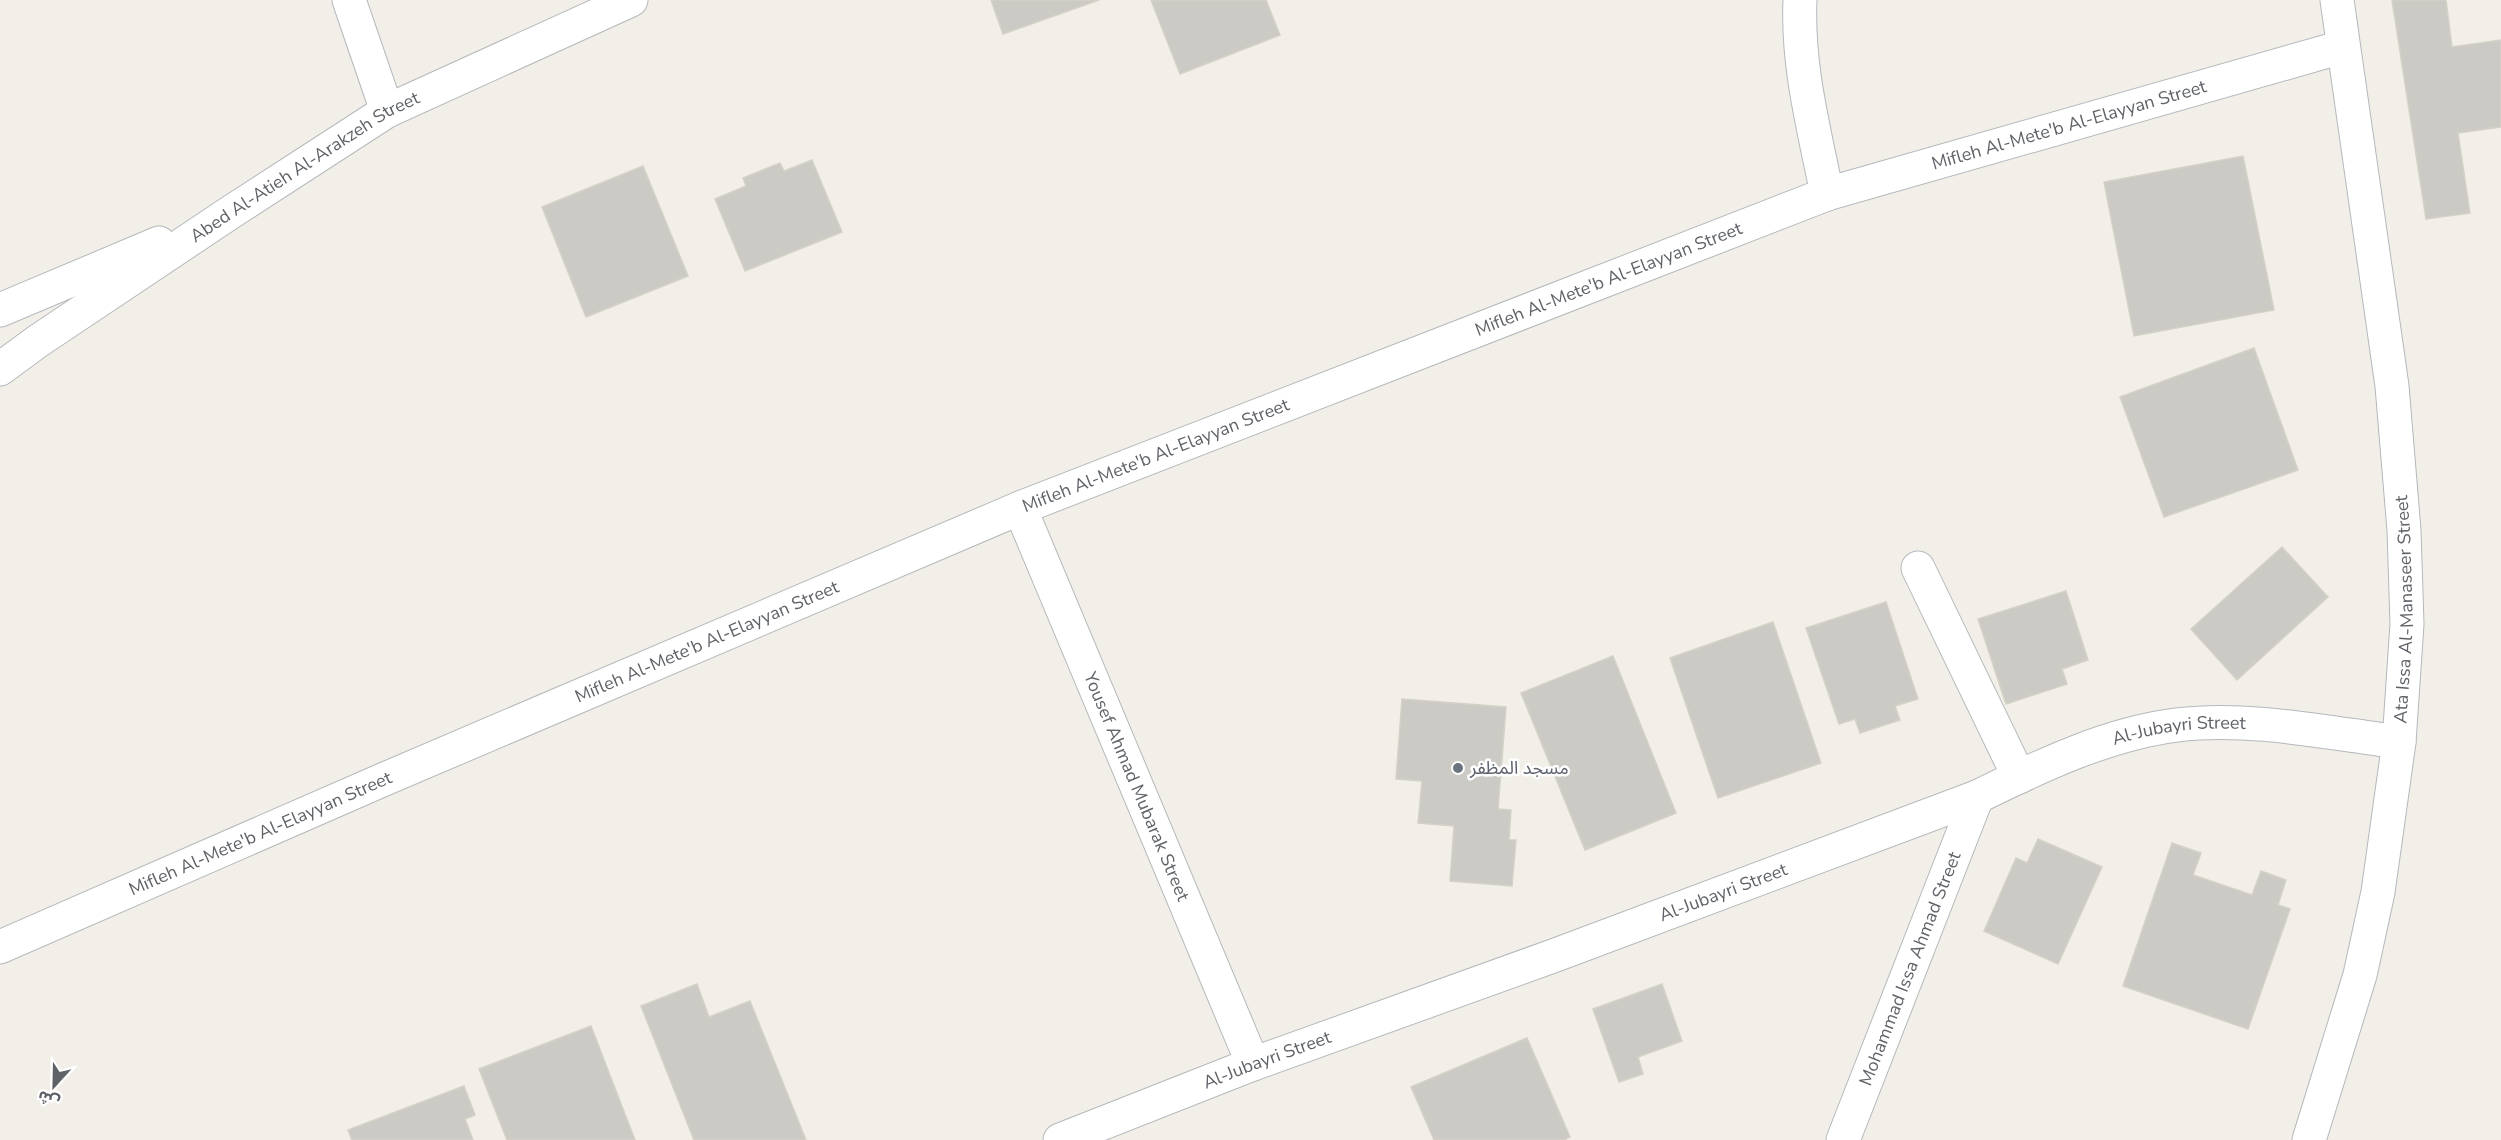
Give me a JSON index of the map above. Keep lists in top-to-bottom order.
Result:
{
  "streets": {
    "street": [
      "Mifleh Al-Mete'b Al-Elayyan Street",
      "Abed Al-Atieh Al-Arakzeh Street",
      "Ata Issa Al-Manaseer Street",
      "Al-Jubayri Street",
      "Yousef Ahmad Mubarak Street",
      "Mohammad Issa Ahmad Street"
    ]
  },
  "crossings": [
    ["Mifleh Al-Mete'b Al-Elayyan Street", "Ata Issa Al-Manaseer Street"],
    ["Mifleh Al-Mete'b Al-Elayyan Street", "Yousef Ahmad Mubarak Street"],
    ["Ata Issa Al-Manaseer Street", "Al-Jubayri Street"],
    ["Al-Jubayri Street", "Yousef Ahmad Mubarak Street"],
    ["Al-Jubayri Street", "Mohammad Issa Ahmad Street"]
  ],
  "places": ["مسجد المظفر"],
  "north": "bottom"
}
